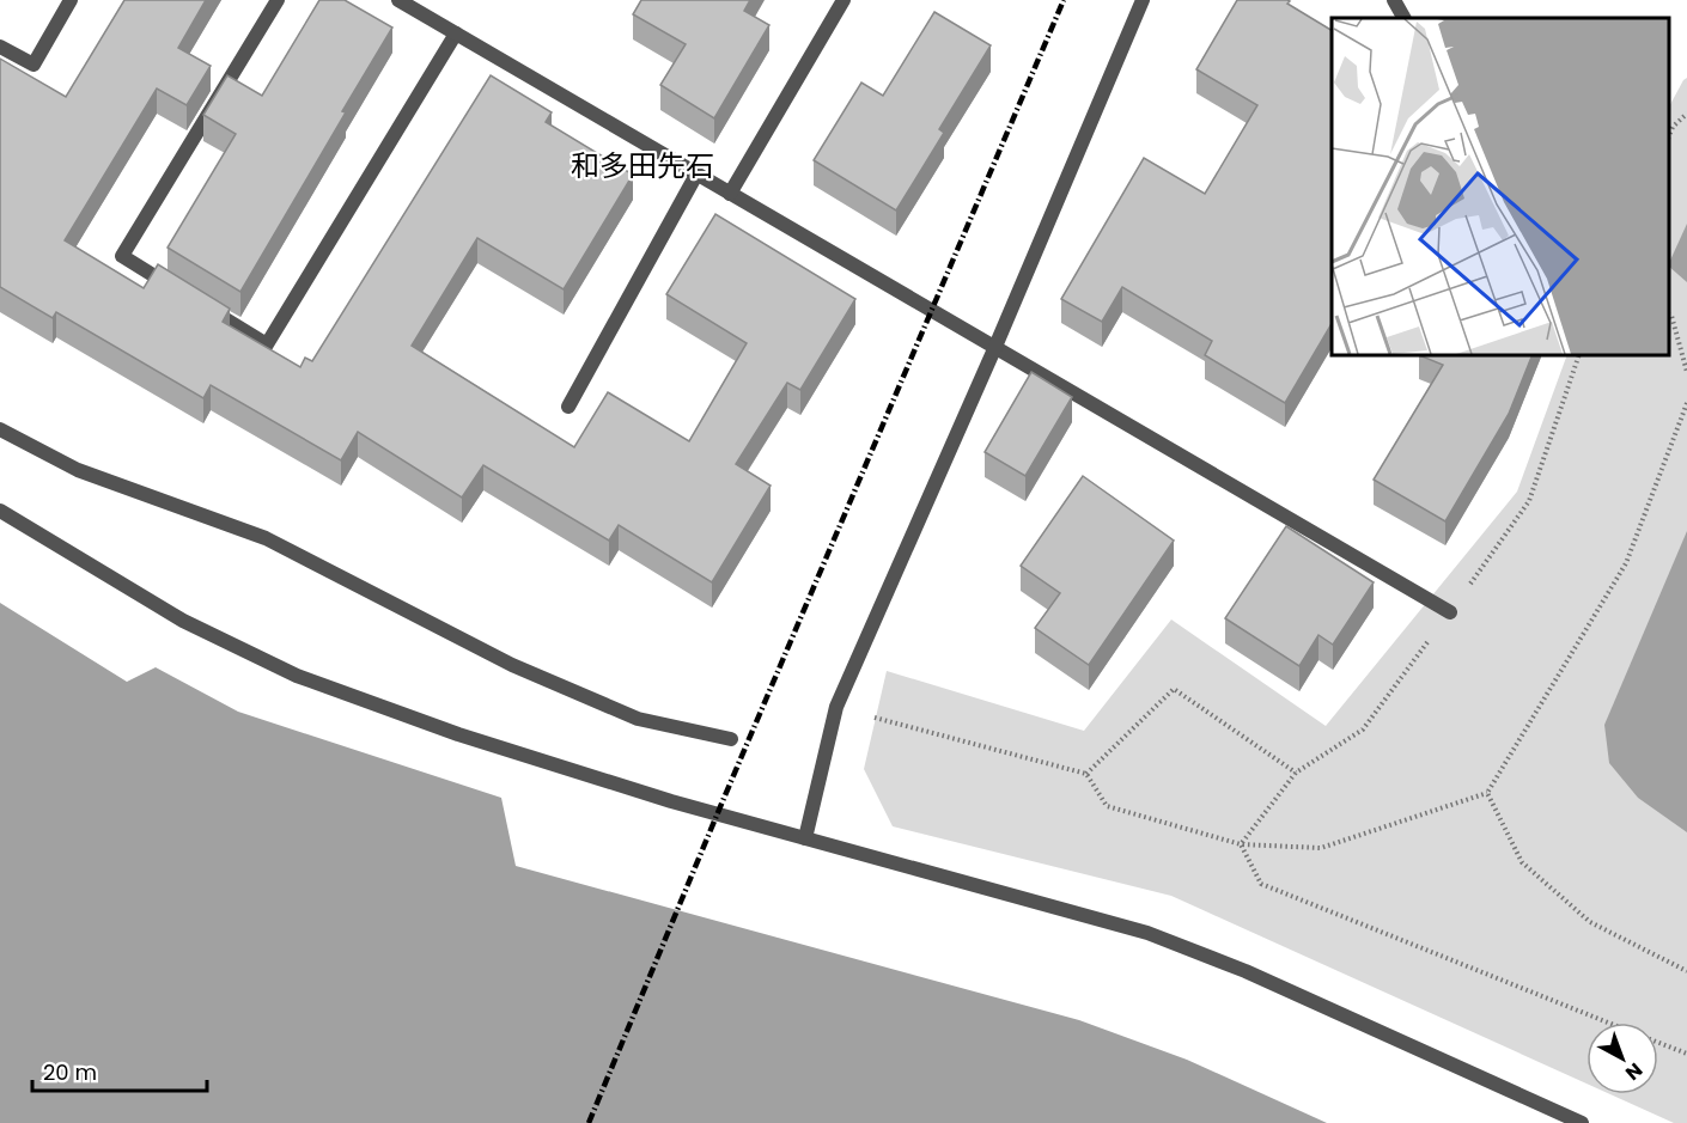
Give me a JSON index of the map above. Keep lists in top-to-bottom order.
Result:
{
  "districts": ["和多田先石"],
  "scale_bar": "20 m",
  "north": "bottom right"
}
